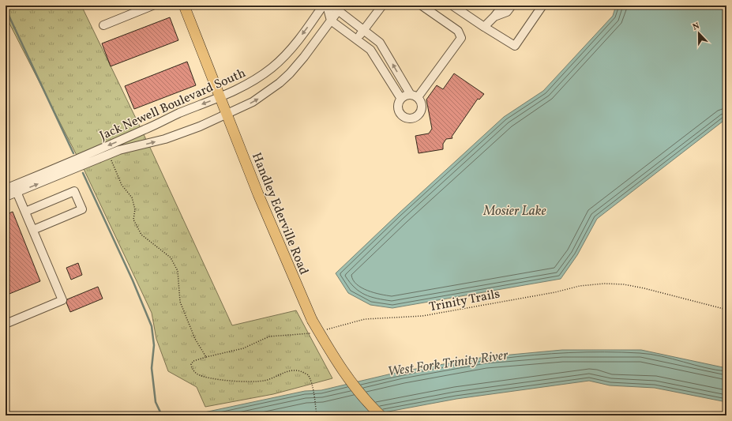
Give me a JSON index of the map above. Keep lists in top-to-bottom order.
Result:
{
  "streets": {
    "main road": ["Handley Ederville Road"],
    "street": ["Jack Newell Boulevard South"],
    "path": ["Trinity Trails"]
  },
  "crossings": [
    ["Jack Newell Boulevard South", "Handley Ederville Road"]
  ],
  "water": ["Mosier Lake", "West Fork Trinity River"],
  "north": "top"
}
